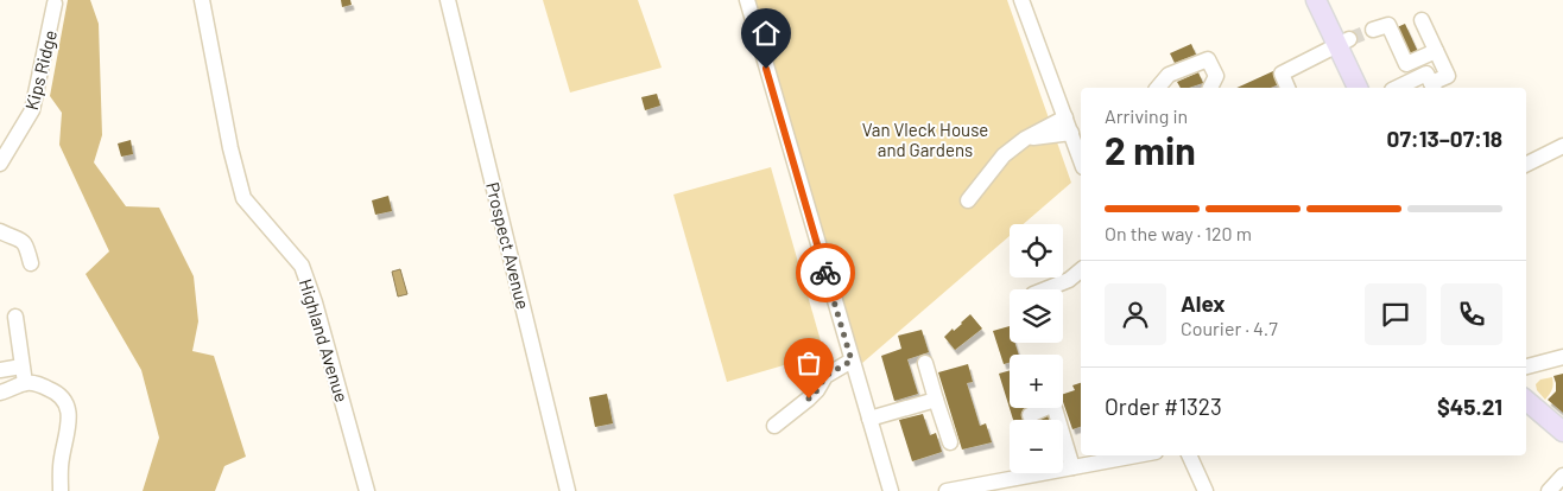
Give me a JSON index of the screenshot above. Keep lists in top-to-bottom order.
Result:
{
  "streets": {
    "street": ["Kips Ridge", "Prospect Avenue", "Highland Avenue"]
  },
  "parks": ["Van Vleck House and Gardens"],
  "page": {
    "heading": ["2 min", "Arriving in", "07:13–07:18"],
    "panel": [
      "Alex",
      "Courier · 4.7",
      "Order #1323",
      "$45.21"
    ],
    "bar": "On the way · 120 m",
    "map_buttons": ["+", "−"]
  }
}
